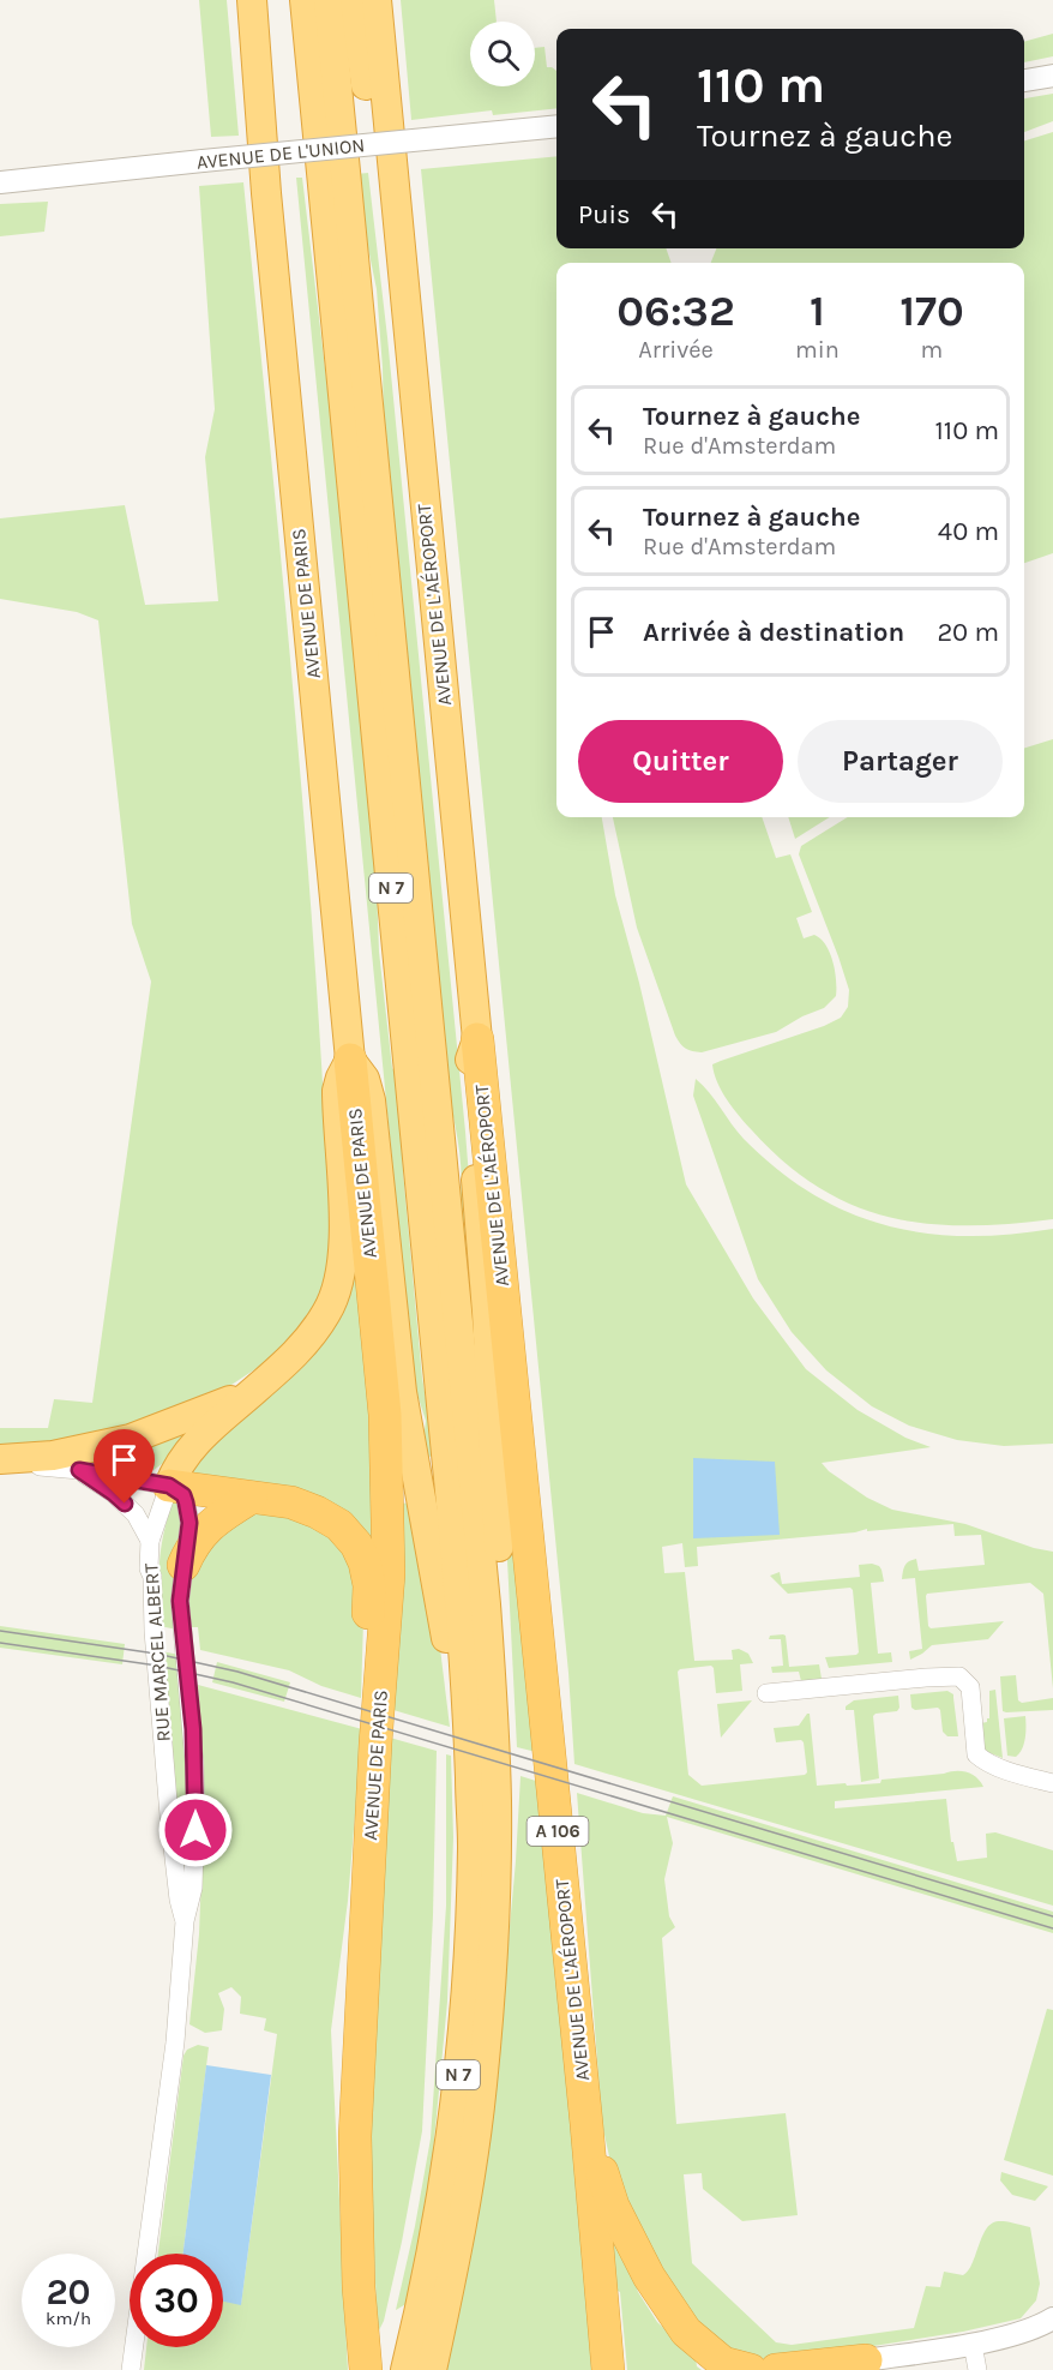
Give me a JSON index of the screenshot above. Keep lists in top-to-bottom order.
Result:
{
  "streets": {
    "highway": [
      "AVENUE DE PARIS",
      "AVENUE DE L'AÉROPORT",
      "N 7",
      "A 106"
    ],
    "street": ["AVENUE DE L'UNION", "RUE MARCEL ALBERT"]
  },
  "page": {
    "turn": ["110 m", "Tournez à gauche"],
    "then": "Puis",
    "eta": [
      "06:32",
      "Arrivée",
      "1",
      "min",
      "170",
      "m"
    ],
    "list": [
      {
        "name": "Tournez à gauche",
        "note": "Rue d'Amsterdam",
        "value": "110 m"
      },
      {
        "name": "Tournez à gauche",
        "note": "Rue d'Amsterdam",
        "value": "40 m"
      },
      {
        "name": "Arrivée à destination",
        "value": "20 m"
      }
    ],
    "buttons": ["Quitter", "Partager"],
    "speed": "20 km/h",
    "limit": "30"
  }
}
